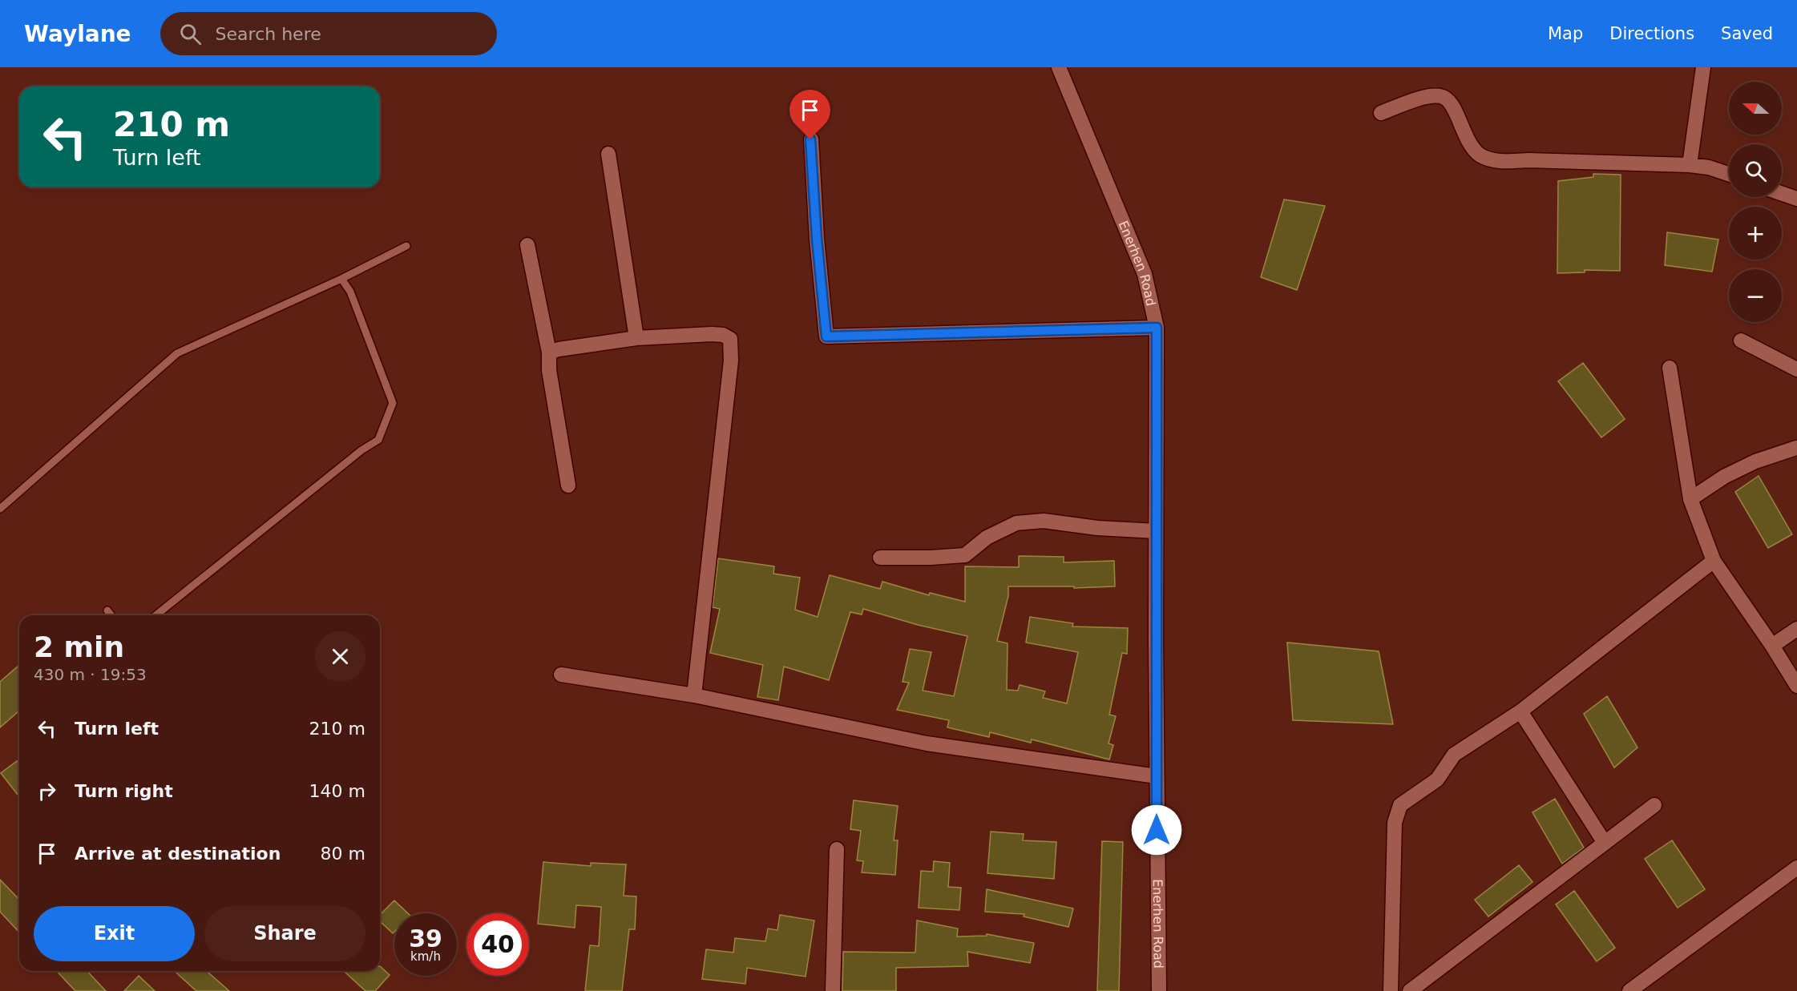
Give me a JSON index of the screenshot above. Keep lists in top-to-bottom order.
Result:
{
  "streets": {
    "street": ["Enerhen Road"]
  },
  "north": "left",
  "page": {
    "header": "Waylane",
    "search": "Search here",
    "nav": ["Map", "Directions", "Saved"],
    "map_buttons": ["+", "−"],
    "turn": ["210 m", "Turn left"],
    "heading": ["2 min", "430 m · 19:53"],
    "list": [
      {
        "name": "Turn left",
        "value": "210 m"
      },
      {
        "name": "Turn right",
        "value": "140 m"
      },
      {
        "name": "Arrive at destination",
        "value": "80 m"
      }
    ],
    "buttons": ["Exit", "Share"],
    "speed": "39 km/h",
    "limit": "40"
  }
}
